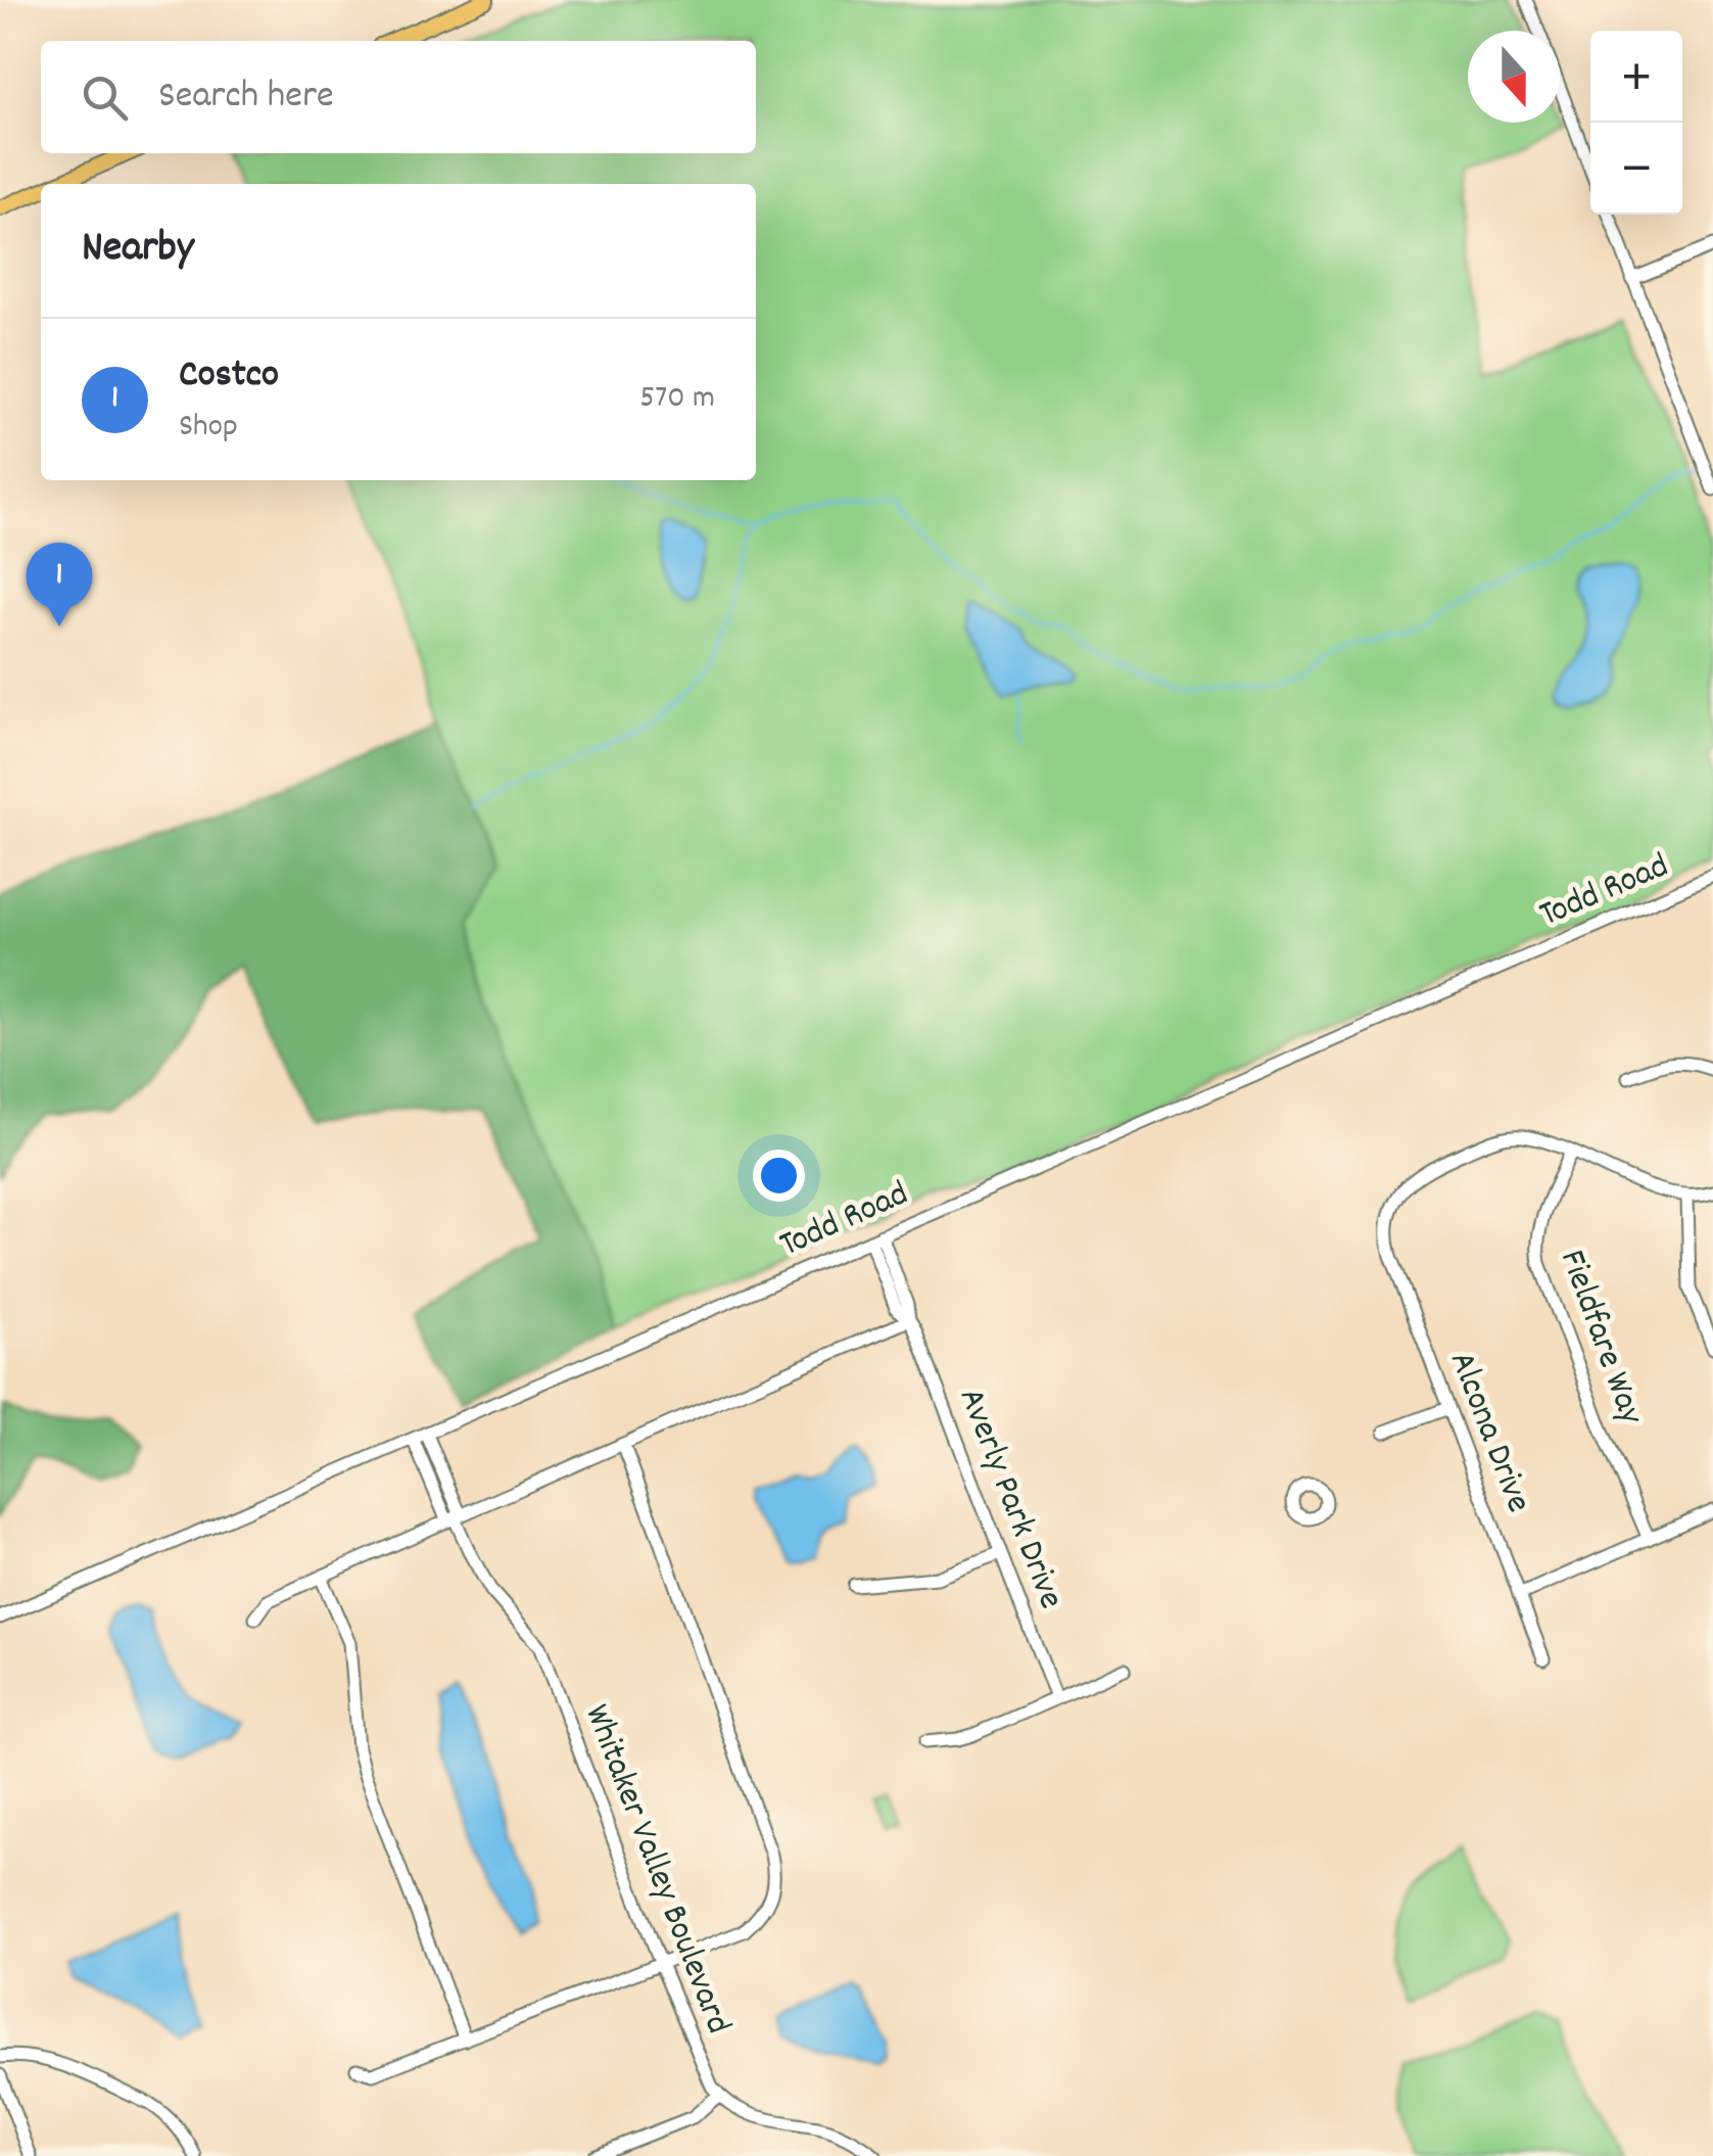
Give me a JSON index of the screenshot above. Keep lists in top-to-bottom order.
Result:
{
  "streets": {
    "street": [
      "Todd Road",
      "Fieldfare Way",
      "Alcona Drive",
      "Averly Park Drive",
      "Whitaker Valley Boulevard"
    ]
  },
  "crossings": [
    ["Todd Road", "Averly Park Drive"],
    ["Todd Road", "Whitaker Valley Boulevard"],
    ["Fieldfare Way", "Alcona Drive"]
  ],
  "north": "bottom",
  "page": {
    "map_buttons": ["+", "−"],
    "search": "Search here",
    "heading": "Nearby",
    "list": [
      {
        "mark": "1",
        "name": "Costco",
        "note": "Shop",
        "value": "570 m"
      }
    ],
    "pins": "1"
  }
}
